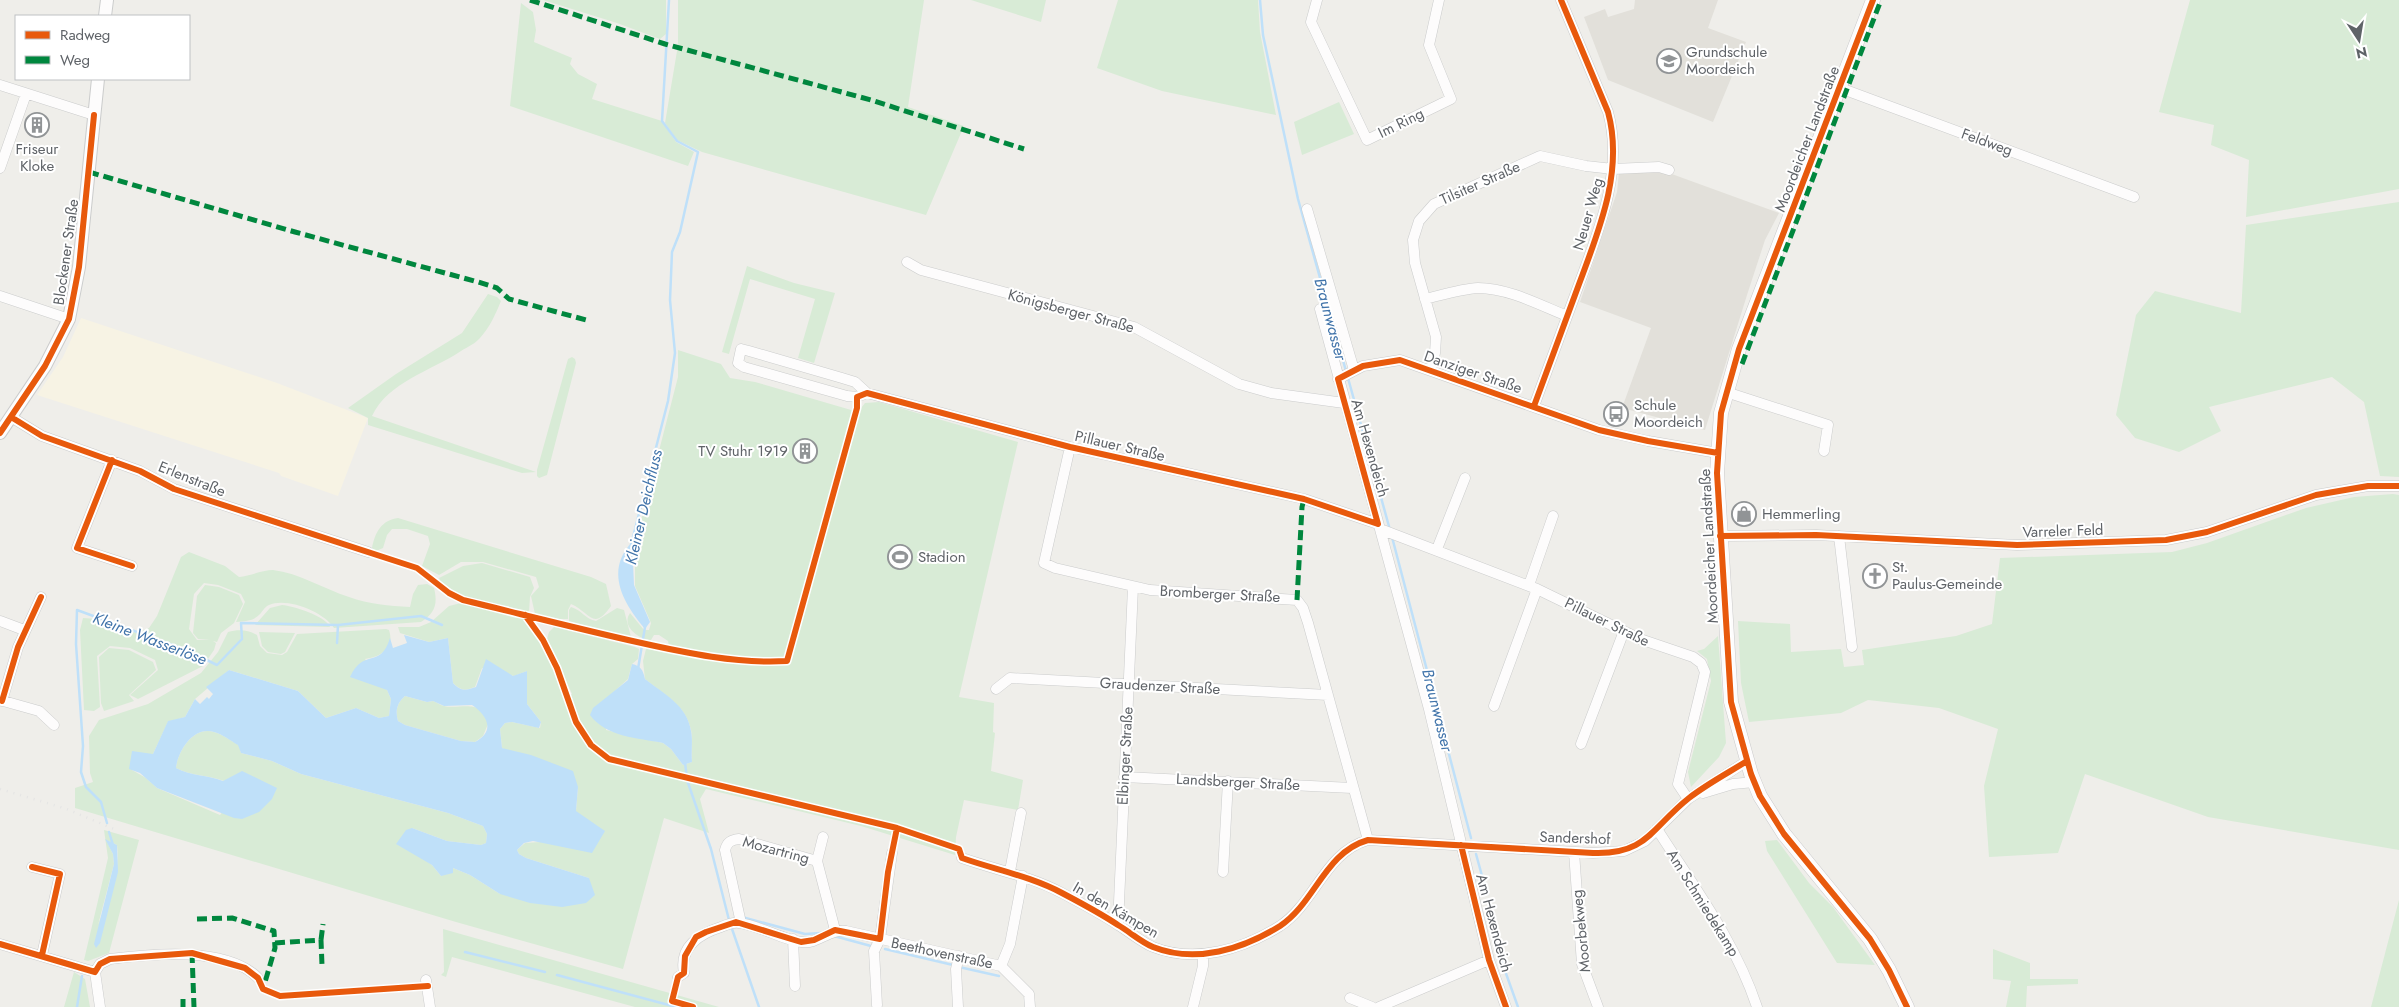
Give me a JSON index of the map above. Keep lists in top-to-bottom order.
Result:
{
  "streets": {
    "main road": ["Moordeicher Landstraße"],
    "street": [
      "Im Ring",
      "Feldweg",
      "Tilsiter Straße",
      "Neuer Weg",
      "Blockener Straße",
      "Königsberger Straße",
      "Danziger Straße",
      "Pillauer Straße",
      "Am Hexendeich",
      "Erlenstraße",
      "Varreler Feld",
      "Bromberger Straße",
      "Graudenzer Straße",
      "Elbinger Straße",
      "Landsberger Straße",
      "Sandershof",
      "Mozartring",
      "Am Schmiedekamp",
      "In den Kämpen",
      "Moorbekweg",
      "Beethovenstraße"
    ]
  },
  "crossings": [
    ["Moordeicher Landstraße", "Feldweg"],
    ["Moordeicher Landstraße", "Danziger Straße"],
    ["Moordeicher Landstraße", "Varreler Feld"],
    ["Moordeicher Landstraße", "Sandershof"],
    ["Tilsiter Straße", "Neuer Weg"],
    ["Tilsiter Straße", "Danziger Straße"],
    ["Neuer Weg", "Danziger Straße"],
    ["Blockener Straße", "Erlenstraße"],
    ["Königsberger Straße", "Am Hexendeich"],
    ["Danziger Straße", "Am Hexendeich"],
    ["Pillauer Straße", "Am Hexendeich"],
    ["Pillauer Straße", "Bromberger Straße"],
    ["Pillauer Straße", "Sandershof"],
    ["Am Hexendeich", "Sandershof"],
    ["Bromberger Straße", "Graudenzer Straße"],
    ["Bromberger Straße", "Elbinger Straße"],
    ["Bromberger Straße", "Landsberger Straße"],
    ["Bromberger Straße", "In den Kämpen"],
    ["Graudenzer Straße", "Elbinger Straße"],
    ["Elbinger Straße", "Landsberger Straße"],
    ["Elbinger Straße", "In den Kämpen"],
    ["Sandershof", "Am Schmiedekamp"],
    ["Sandershof", "Moorbekweg"],
    ["Mozartring", "Beethovenstraße"],
    ["In den Kämpen", "Beethovenstraße"]
  ],
  "water": ["Braunwasser", "Kleiner Deichfluss", "Kleine Wasserlöse"],
  "places": {
    "school or university": ["Grundschule Moordeich"],
    "building": ["Friseur Kloke", "TV Stuhr 1919"],
    "bus stop": ["Schule Moordeich"],
    "shop": ["Hemmerling"],
    "sports": ["Stadion"],
    "church": ["St. Paulus-Gemeinde"]
  },
  "legend": ["Radweg", "Weg"],
  "north": "bottom"
}
